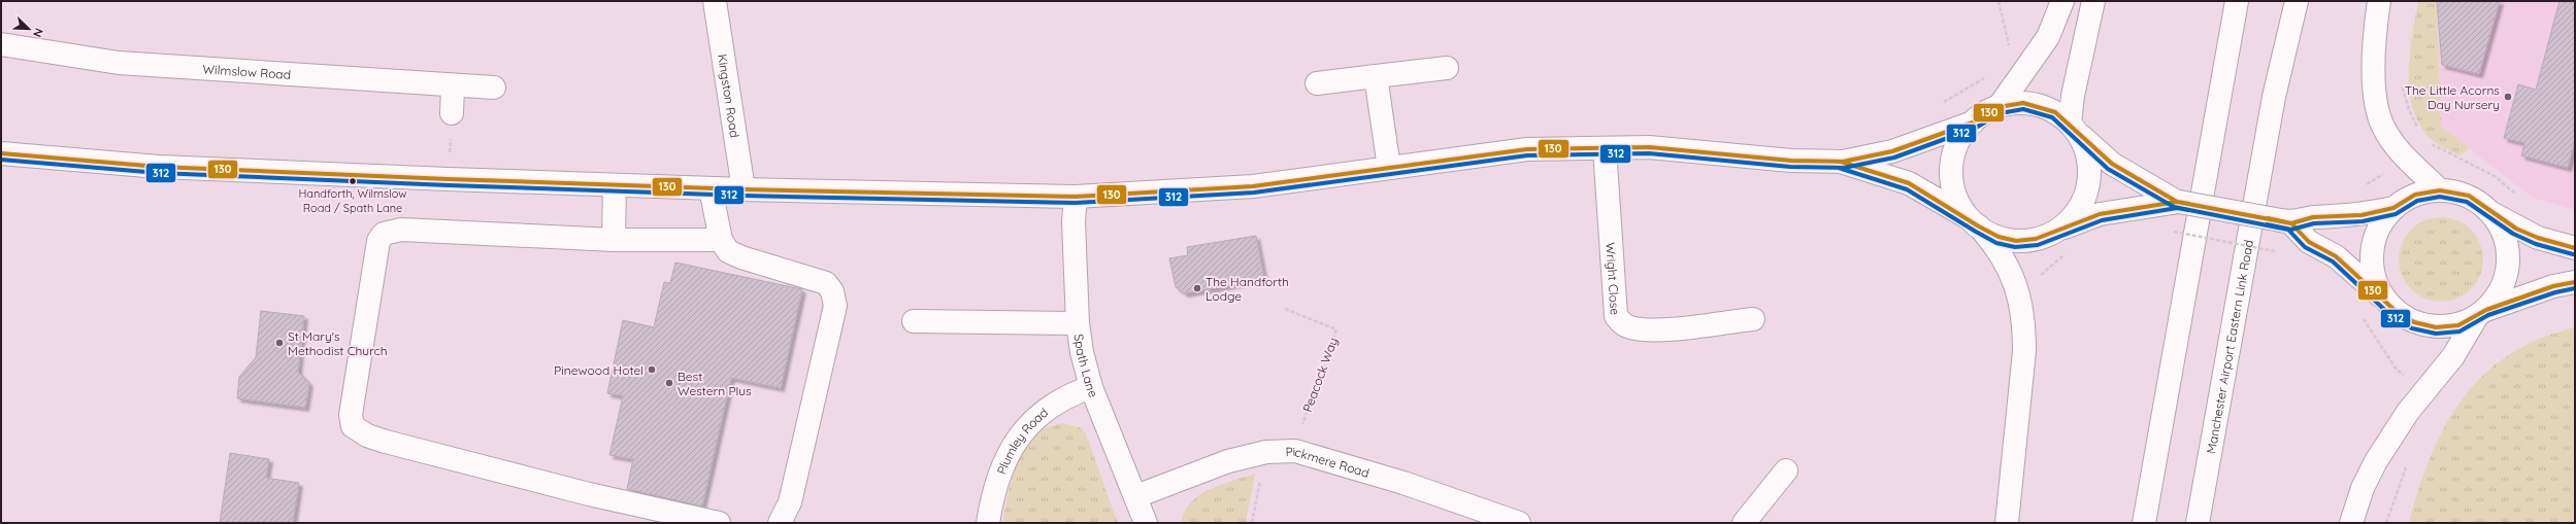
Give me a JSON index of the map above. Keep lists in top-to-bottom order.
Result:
{
  "streets": {
    "main road": [
      "Wilmslow Road",
      "Kingston Road",
      "Wright Close",
      "Manchester Airport Eastern Link Road",
      "Spath Lane",
      "Plumley Road",
      "Pickmere Road"
    ],
    "path": ["Peacock Way"]
  },
  "crossings": [
    ["Spath Lane", "Plumley Road"],
    ["Spath Lane", "Pickmere Road"],
    ["Peacock Way", "Pickmere Road"]
  ],
  "places": [
    "The Little Acorns Day Nursery",
    "Handforth, Wilmslow Road / Spath Lane",
    "The Handforth Lodge",
    "St Mary's Methodist Church",
    "Pinewood Hotel",
    "Best Western Plus"
  ],
  "lines": ["transit line 130", "transit line 312"],
  "north": "bottom right"
}
